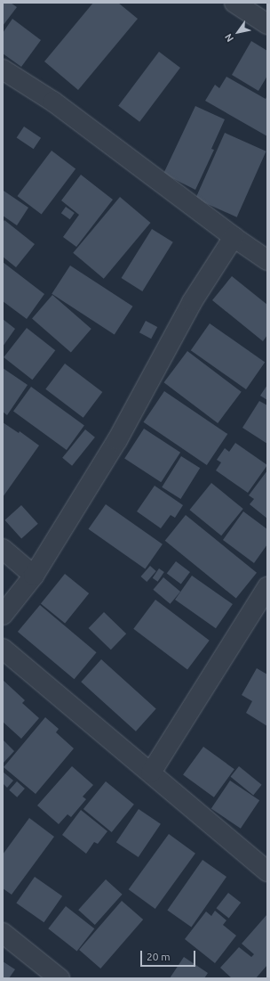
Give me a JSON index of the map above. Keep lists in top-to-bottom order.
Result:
{
  "scale_bar": "20 m",
  "north": "bottom left"
}
